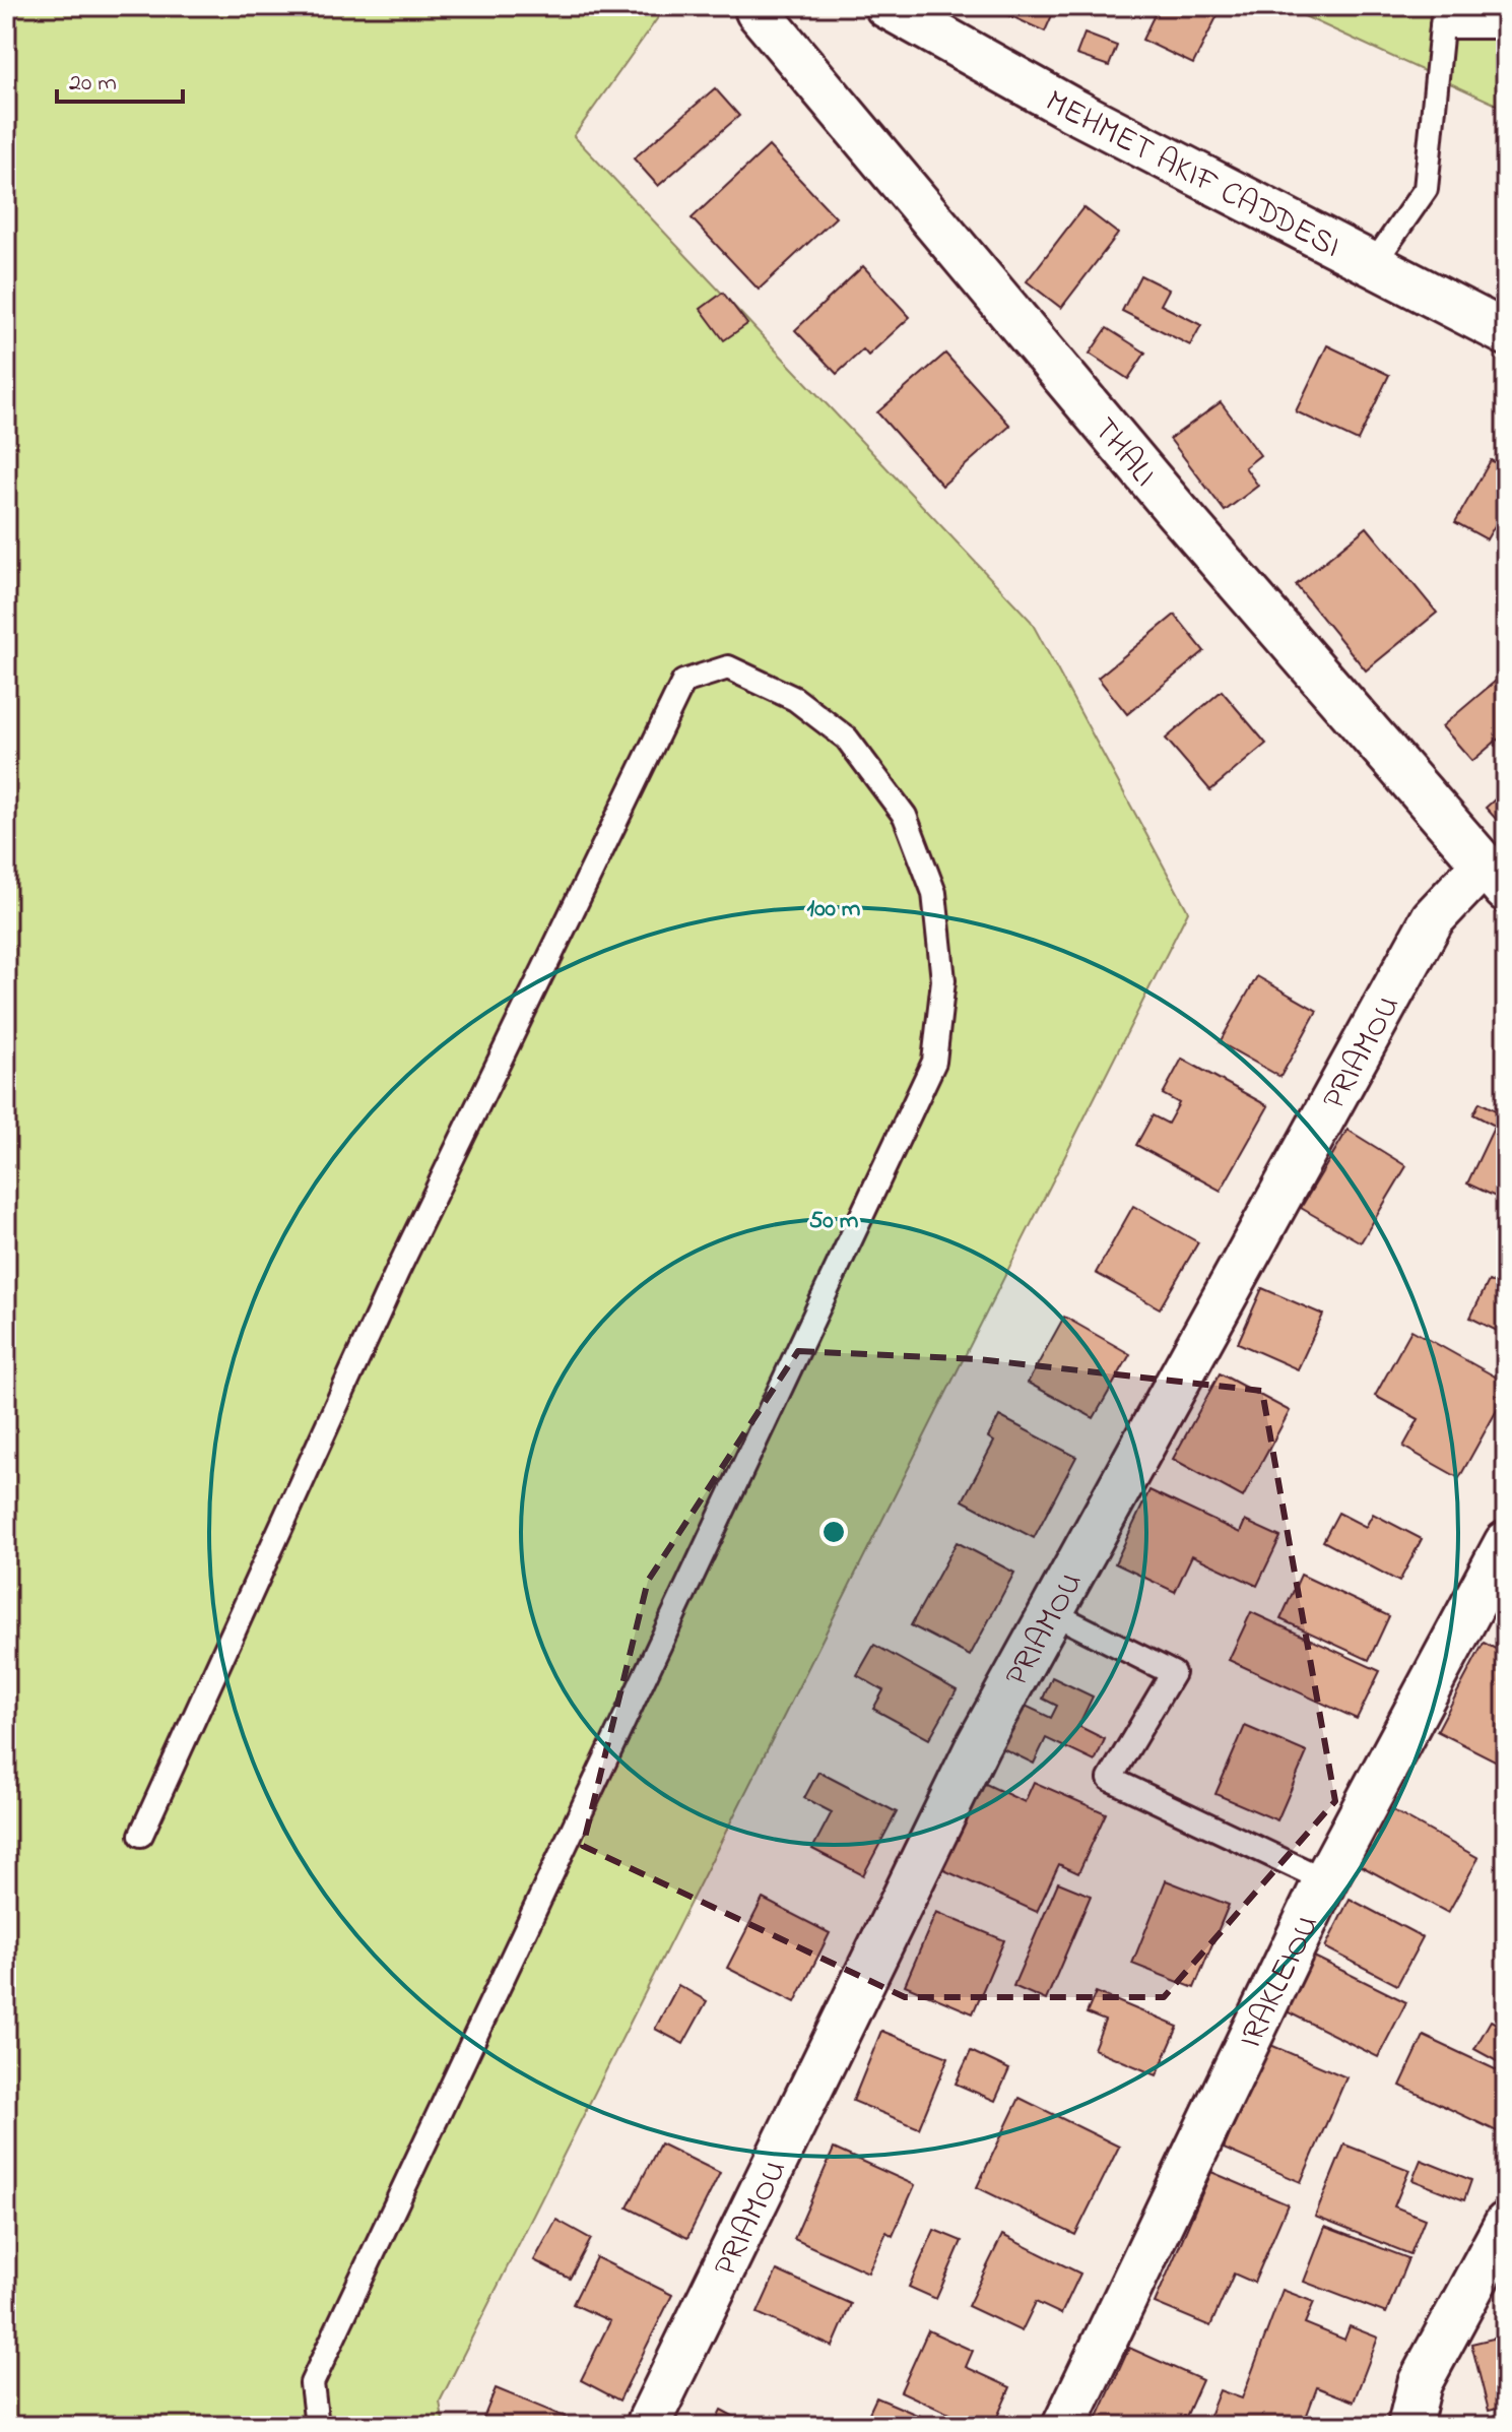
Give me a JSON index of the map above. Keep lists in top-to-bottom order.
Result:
{
  "streets": {
    "street": [
      "MEHMET AKIF CADDESI",
      "THALI",
      "PRIAMOU",
      "IRAKLEIOU"
    ]
  },
  "crossings": [
    ["THALI", "PRIAMOU"]
  ],
  "scale_bar": "20 m",
  "rings": ["100 m", "50 m"]
}
